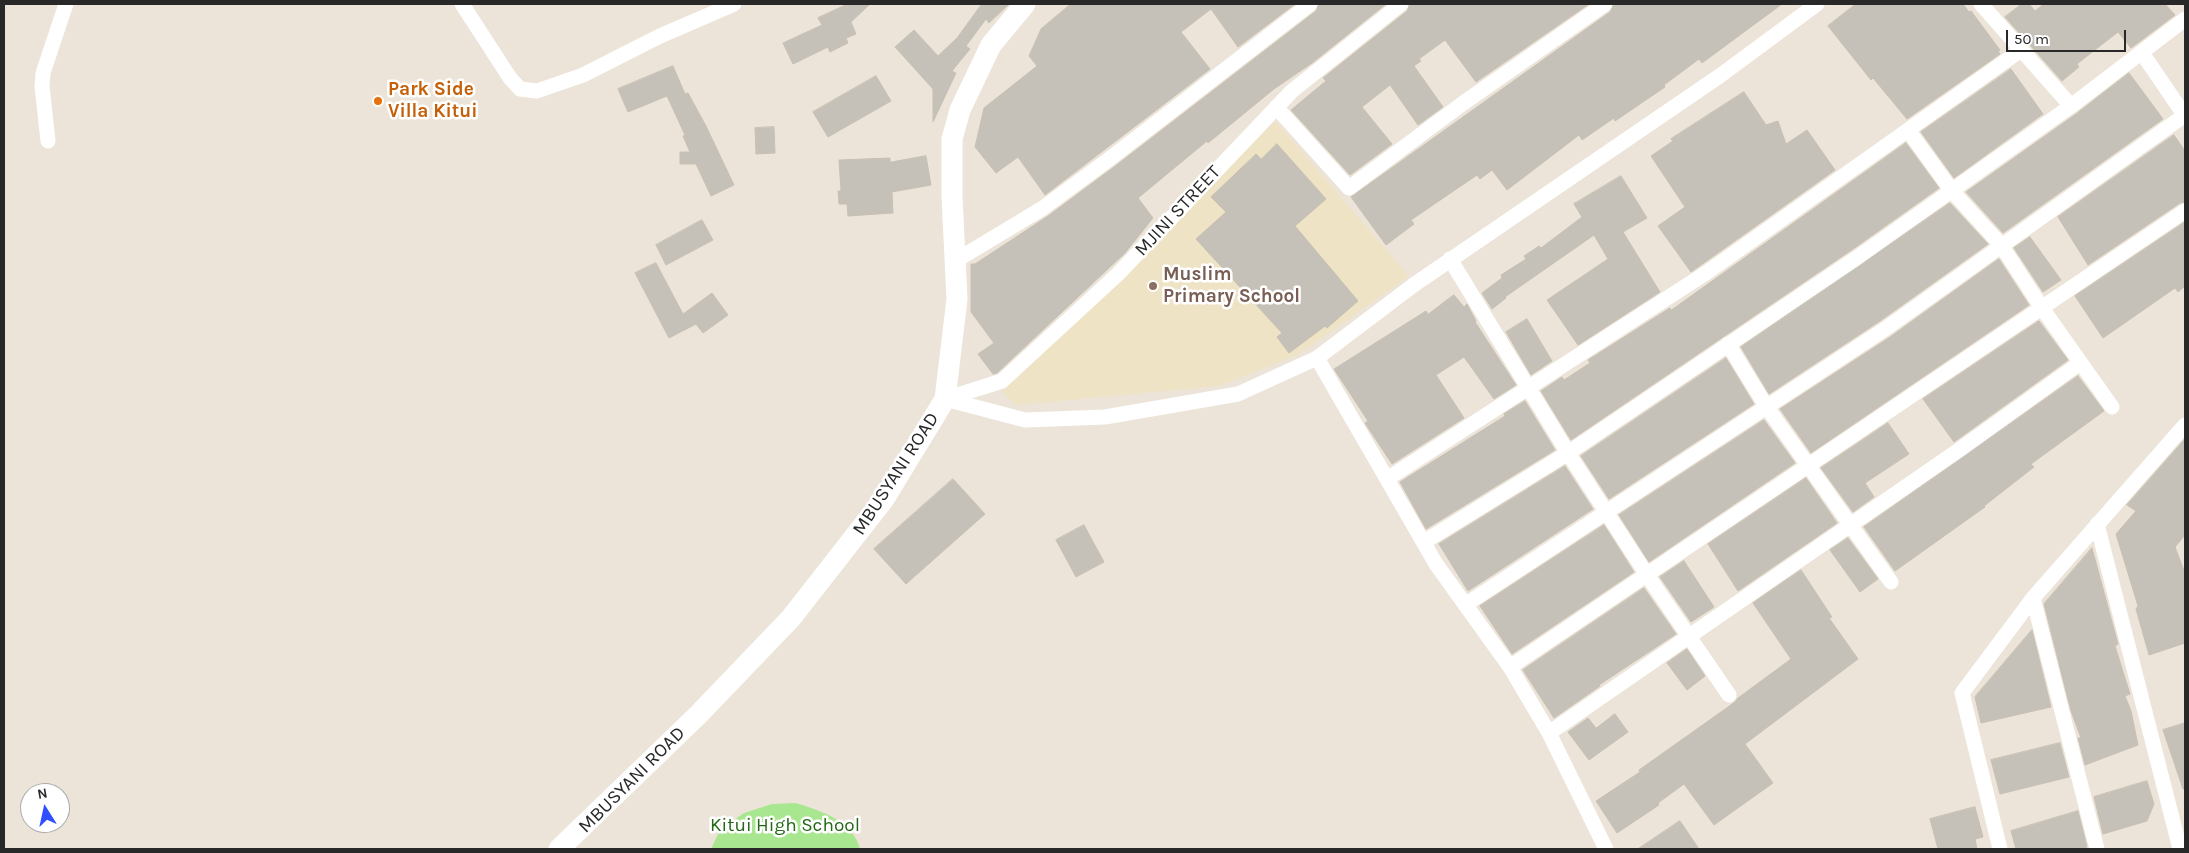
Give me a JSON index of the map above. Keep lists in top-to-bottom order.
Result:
{
  "streets": {
    "street": ["MJINI STREET", "MBUSYANI ROAD"]
  },
  "crossings": [
    ["MJINI STREET", "MBUSYANI ROAD"]
  ],
  "parks": ["Kitui High School"],
  "places": ["Park Side Villa Kitui", "Muslim Primary School"],
  "scale_bar": "50 m",
  "north": "top"
}
